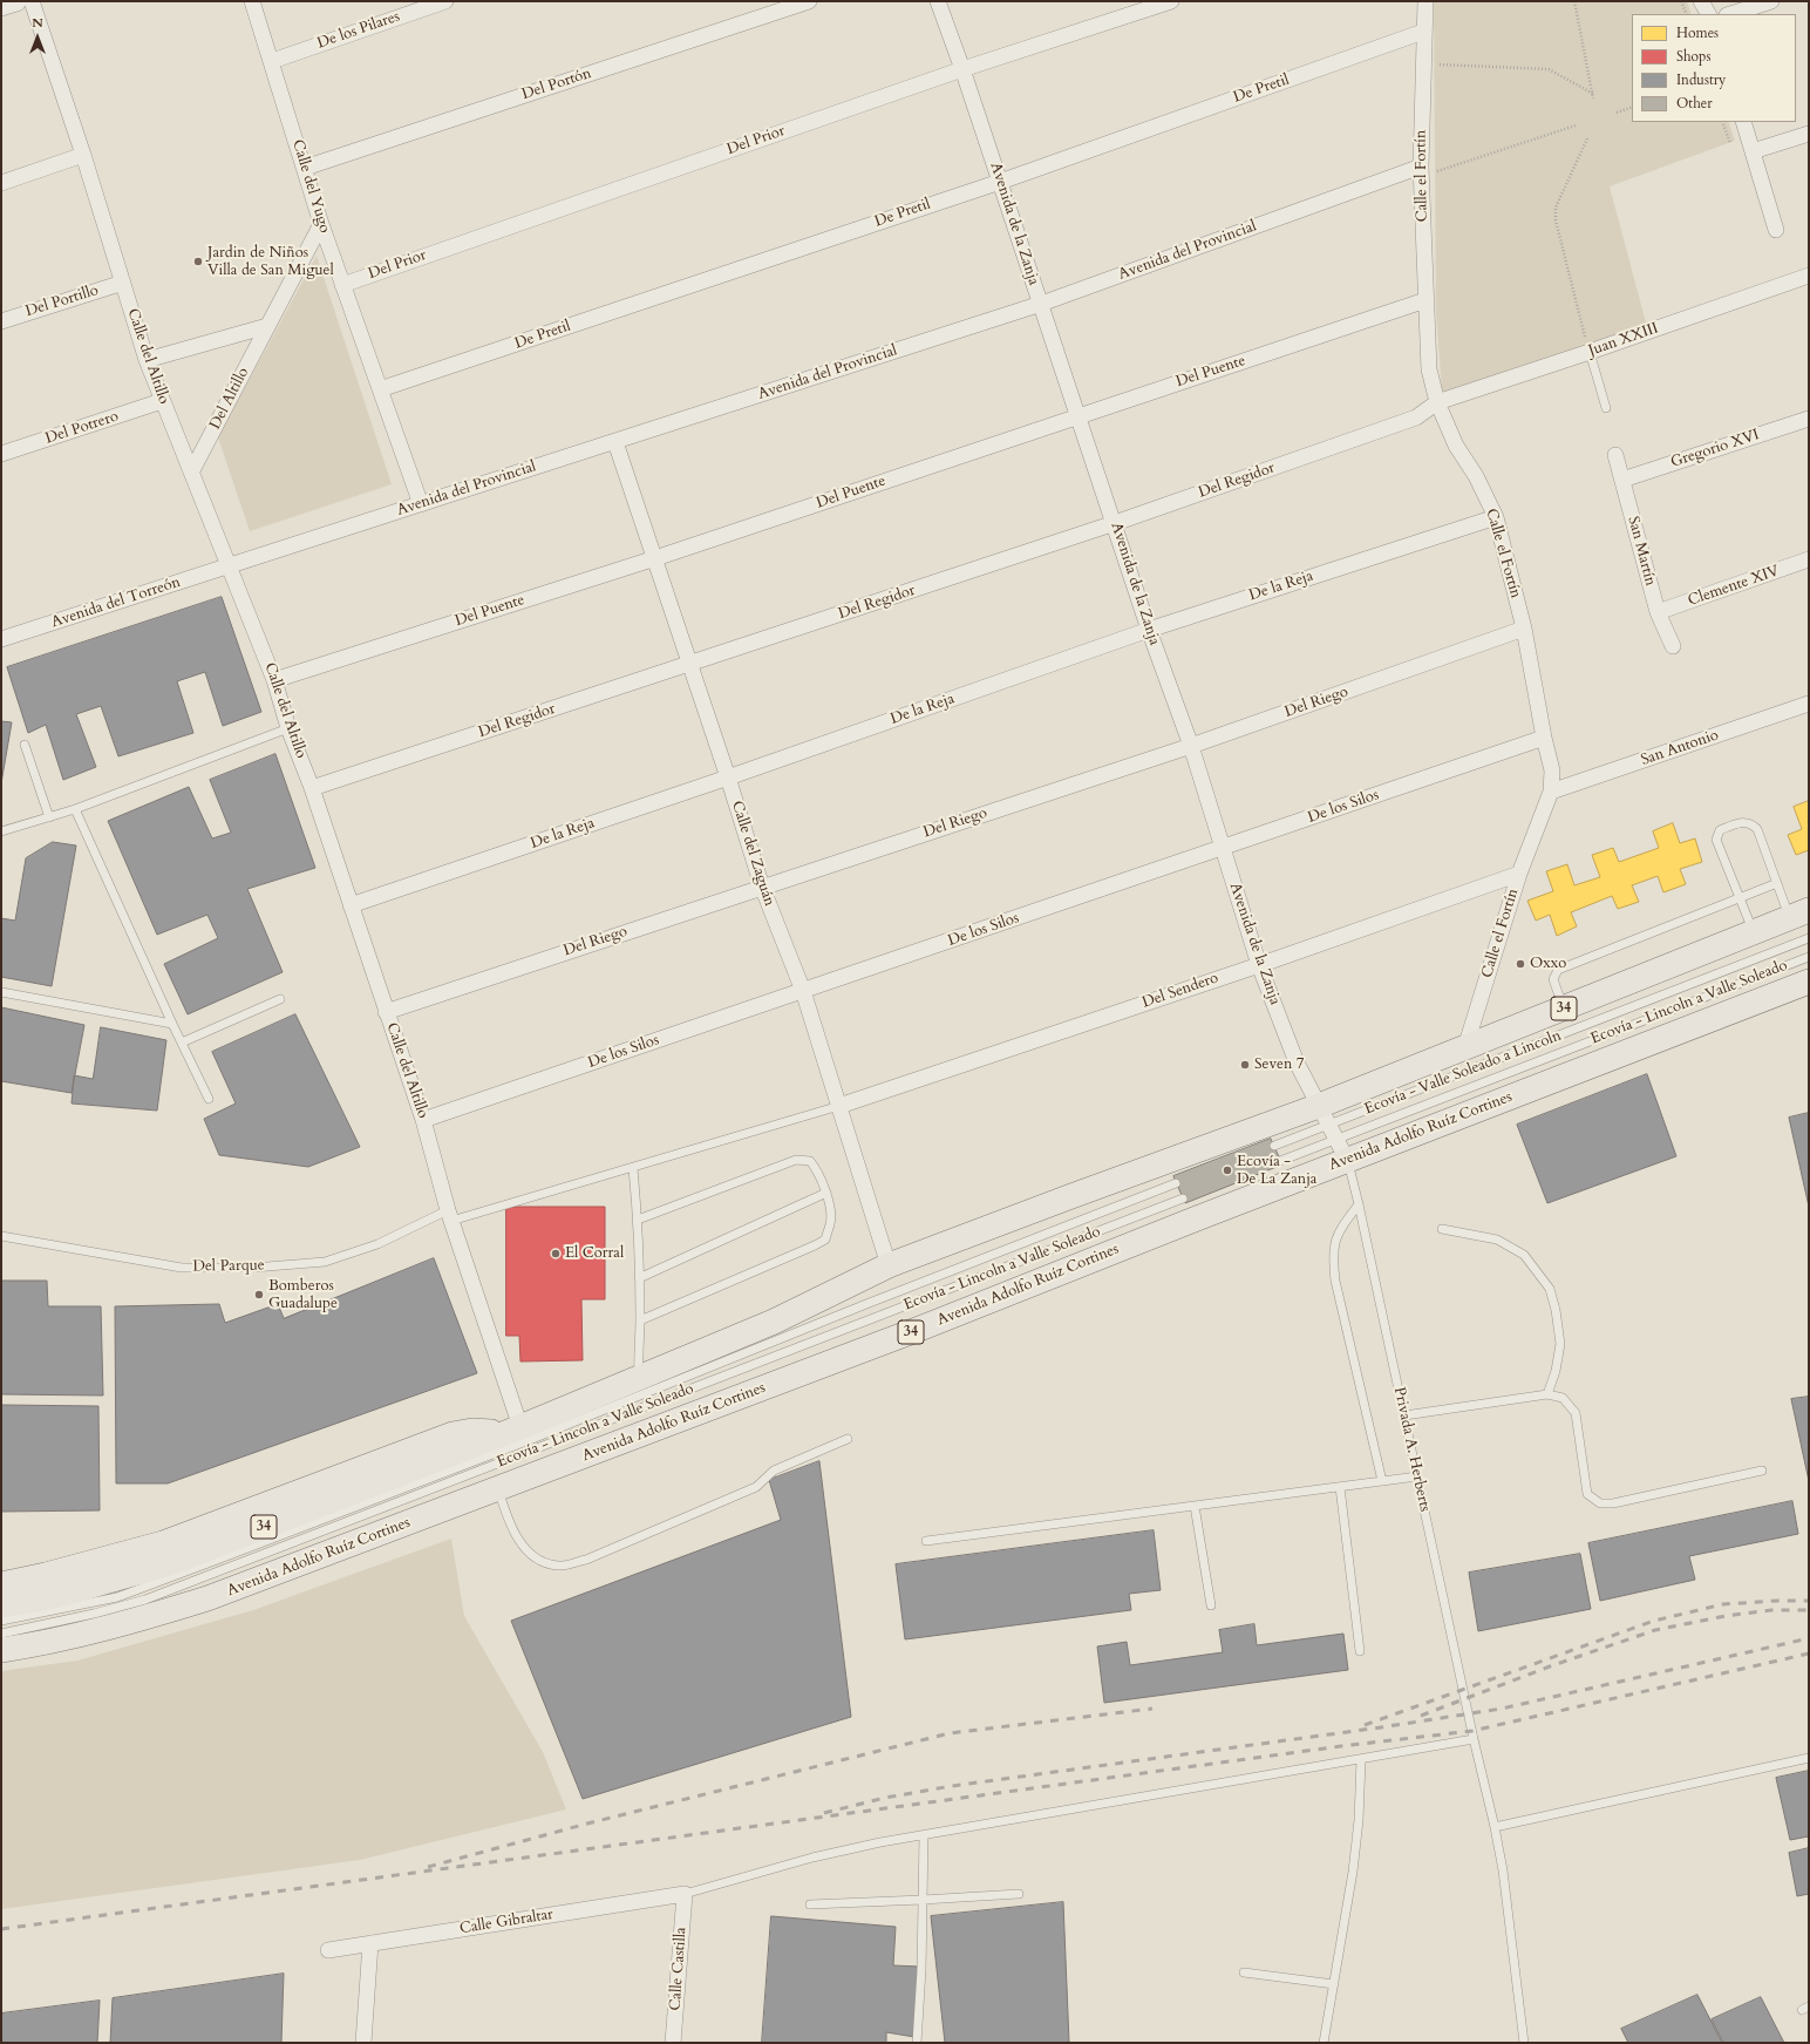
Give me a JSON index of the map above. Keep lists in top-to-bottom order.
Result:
{
  "streets": {
    "main road": ["34", "Avenida Adolfo Ruíz Cortines"],
    "street": [
      "De los Pilares",
      "Del Portón",
      "De Pretil",
      "Del Prior",
      "Calle el Fortín",
      "Calle del Yugo",
      "Avenida de la Zanja",
      "Avenida del Provincial",
      "Del Portillo",
      "Juan XXIII",
      "Calle del Altillo",
      "Del Puente",
      "Del Altillo",
      "Del Potrero",
      "Gregorio XVI",
      "Del Regidor",
      "San Martín",
      "De la Reja",
      "Clemente XIV",
      "Avenida del Torreón",
      "Del Riego",
      "San Antonio",
      "De los Silos",
      "Calle del Zaguán",
      "Del Sendero",
      "Calle Gibraltar",
      "Calle Castilla"
    ],
    "lane": [
      "Ecovía - Lincoln a Valle Soleado",
      "Ecovía - Valle Soleado a Lincoln",
      "Del Parque",
      "Privada A. Herberts"
    ]
  },
  "crossings": [
    ["De los Pilares", "Calle del Yugo"],
    ["Del Portón", "Calle del Yugo"],
    ["De Pretil", "Calle el Fortín"],
    ["De Pretil", "Calle del Yugo"],
    ["De Pretil", "Avenida de la Zanja"],
    ["Del Prior", "Calle del Yugo"],
    ["Del Prior", "Avenida de la Zanja"],
    ["Calle el Fortín", "Avenida del Provincial"],
    ["Calle el Fortín", "Juan XXIII"],
    ["Calle el Fortín", "Del Puente"],
    ["Calle el Fortín", "Del Regidor"],
    ["Calle el Fortín", "De la Reja"],
    ["Calle el Fortín", "Del Riego"],
    ["Calle el Fortín", "San Antonio"],
    ["Calle el Fortín", "De los Silos"],
    ["Calle el Fortín", "Del Sendero"],
    ["Calle el Fortín", "34"],
    ["Calle del Yugo", "Avenida del Provincial"],
    ["Calle del Yugo", "Del Altillo"],
    ["Avenida de la Zanja", "Avenida del Provincial"],
    ["Avenida de la Zanja", "Del Puente"],
    ["Avenida de la Zanja", "Del Regidor"],
    ["Avenida de la Zanja", "De la Reja"],
    ["Avenida de la Zanja", "Del Riego"],
    ["Avenida de la Zanja", "De los Silos"],
    ["Avenida de la Zanja", "Del Sendero"],
    ["Avenida de la Zanja", "Ecovía - Lincoln a Valle Soleado"],
    ["Avenida de la Zanja", "34"],
    ["Avenida de la Zanja", "Ecovía - Valle Soleado a Lincoln"],
    ["Avenida de la Zanja", "Avenida Adolfo Ruíz Cortines"],
    ["Avenida de la Zanja", "Privada A. Herberts"],
    ["Avenida del Provincial", "Calle del Altillo"],
    ["Avenida del Provincial", "Avenida del Torreón"],
    ["Avenida del Provincial", "Calle del Zaguán"],
    ["Del Portillo", "Calle del Altillo"],
    ["Juan XXIII", "Del Regidor"],
    ["Calle del Altillo", "Del Puente"],
    ["Calle del Altillo", "Del Altillo"],
    ["Calle del Altillo", "Del Potrero"],
    ["Calle del Altillo", "Del Regidor"],
    ["Calle del Altillo", "De la Reja"],
    ["Calle del Altillo", "Avenida del Torreón"],
    ["Calle del Altillo", "Del Riego"],
    ["Calle del Altillo", "De los Silos"],
    ["Calle del Altillo", "34"],
    ["Calle del Altillo", "Del Parque"],
    ["Del Puente", "Calle del Zaguán"],
    ["Gregorio XVI", "San Martín"],
    ["Del Regidor", "Calle del Zaguán"],
    ["San Martín", "Clemente XIV"],
    ["De la Reja", "Calle del Zaguán"],
    ["Del Riego", "Calle del Zaguán"],
    ["De los Silos", "Calle del Zaguán"],
    ["Calle del Zaguán", "Del Sendero"],
    ["Calle del Zaguán", "34"],
    ["Calle del Zaguán", "Del Parque"],
    ["Del Sendero", "Del Parque"],
    ["Ecovía - Lincoln a Valle Soleado", "Avenida Adolfo Ruíz Cortines"],
    ["Ecovía - Lincoln a Valle Soleado", "Privada A. Herberts"],
    ["34", "Ecovía - Valle Soleado a Lincoln"],
    ["Avenida Adolfo Ruíz Cortines", "Privada A. Herberts"],
    ["Calle Gibraltar", "Calle Castilla"]
  ],
  "places": [
    "Jardin de Niños Villa de San Miguel",
    "Oxxo",
    "Seven 7",
    "Ecovía - De La Zanja",
    "El Corral",
    "Bomberos Guadalupe"
  ],
  "legend": [
    "Homes",
    "Shops",
    "Industry",
    "Other"
  ],
  "north": "top"
}
